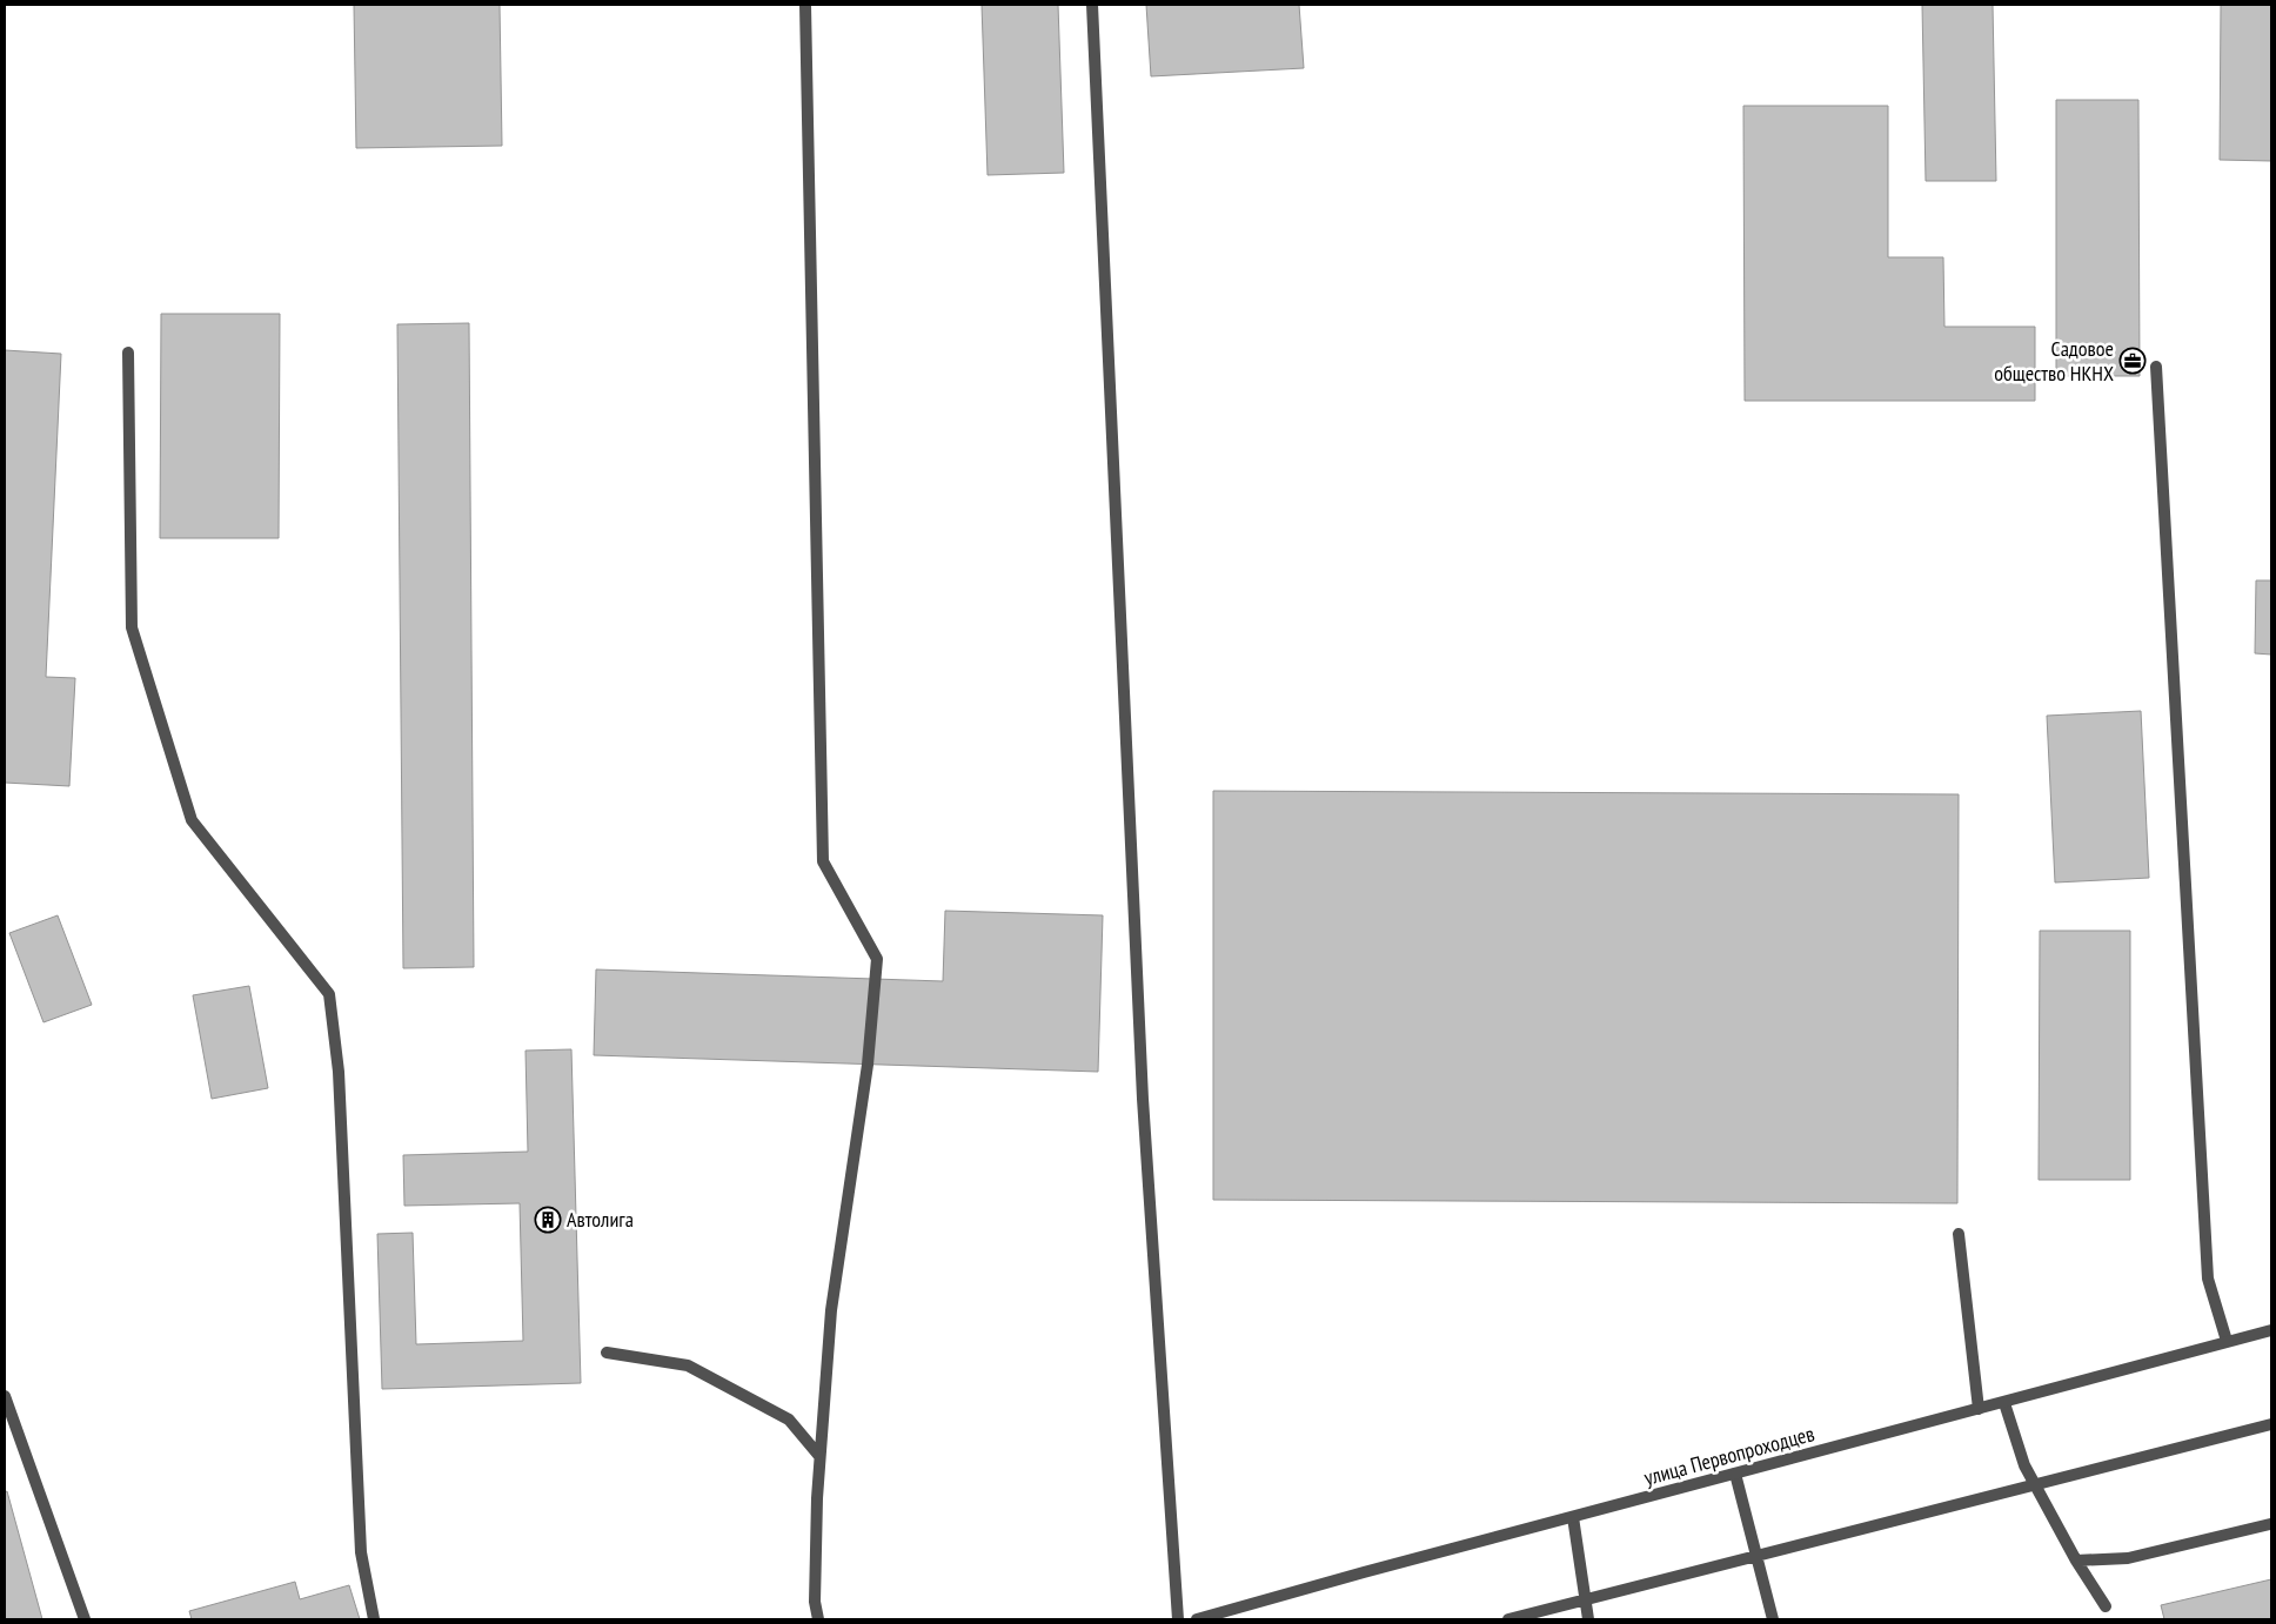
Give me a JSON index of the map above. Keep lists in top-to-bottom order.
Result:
{
  "streets": {
    "street": ["улица Первопроходцев"]
  },
  "places": {
    "office": ["Садовое общество НКНХ"],
    "building": ["Автолига"]
  }
}
